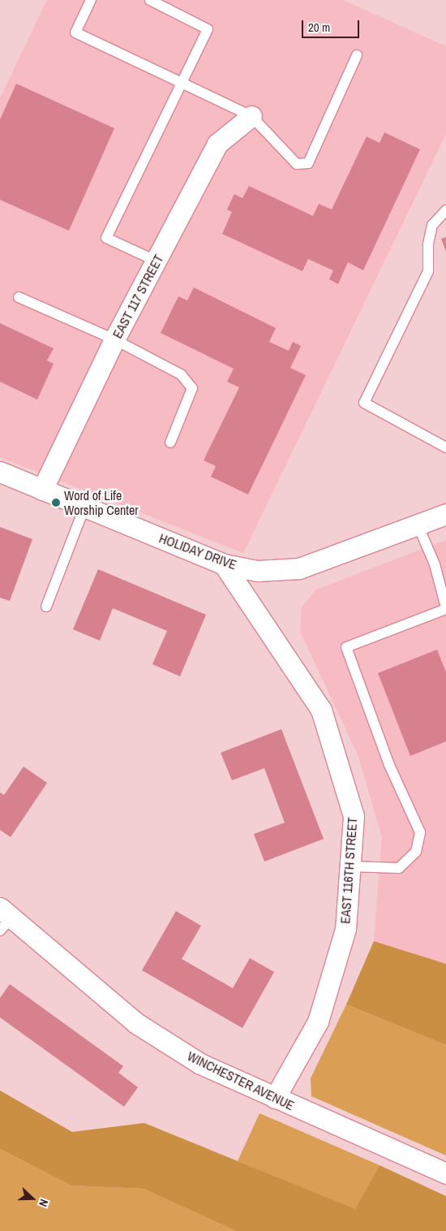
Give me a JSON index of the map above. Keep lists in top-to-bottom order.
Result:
{
  "streets": {
    "street": [
      "EAST 117 STREET",
      "HOLIDAY DRIVE",
      "EAST 116TH STREET",
      "WINCHESTER AVENUE"
    ]
  },
  "crossings": [
    ["EAST 117 STREET", "HOLIDAY DRIVE"],
    ["HOLIDAY DRIVE", "EAST 116TH STREET"],
    ["EAST 116TH STREET", "WINCHESTER AVENUE"]
  ],
  "places": ["Word of Life Worship Center"],
  "scale_bar": "20 m",
  "north": "right"
}
